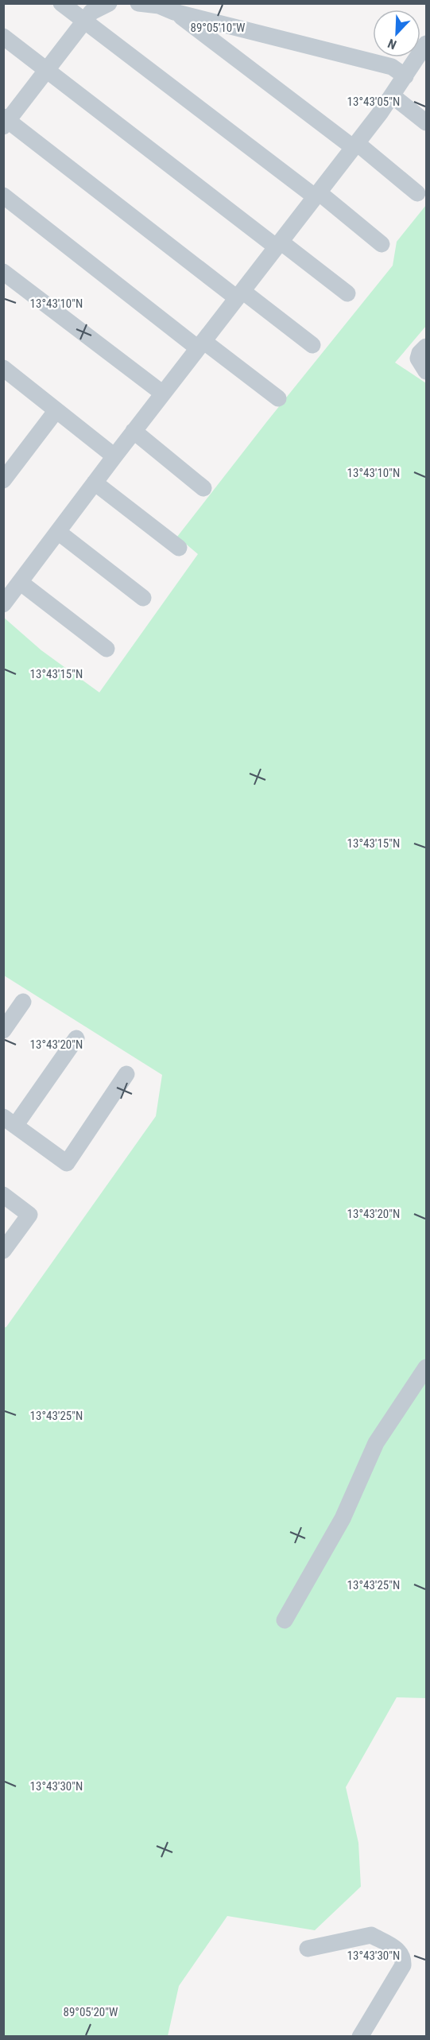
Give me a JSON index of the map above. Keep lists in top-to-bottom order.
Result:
{
  "north": "bottom left",
  "coordinates": [
    "89°05'10\"W",
    "13°43'05\"N",
    "13°43'10\"N",
    "13°43'15\"N",
    "13°43'20\"N",
    "13°43'25\"N",
    "13°43'30\"N",
    "89°05'20\"W"
  ]
}
